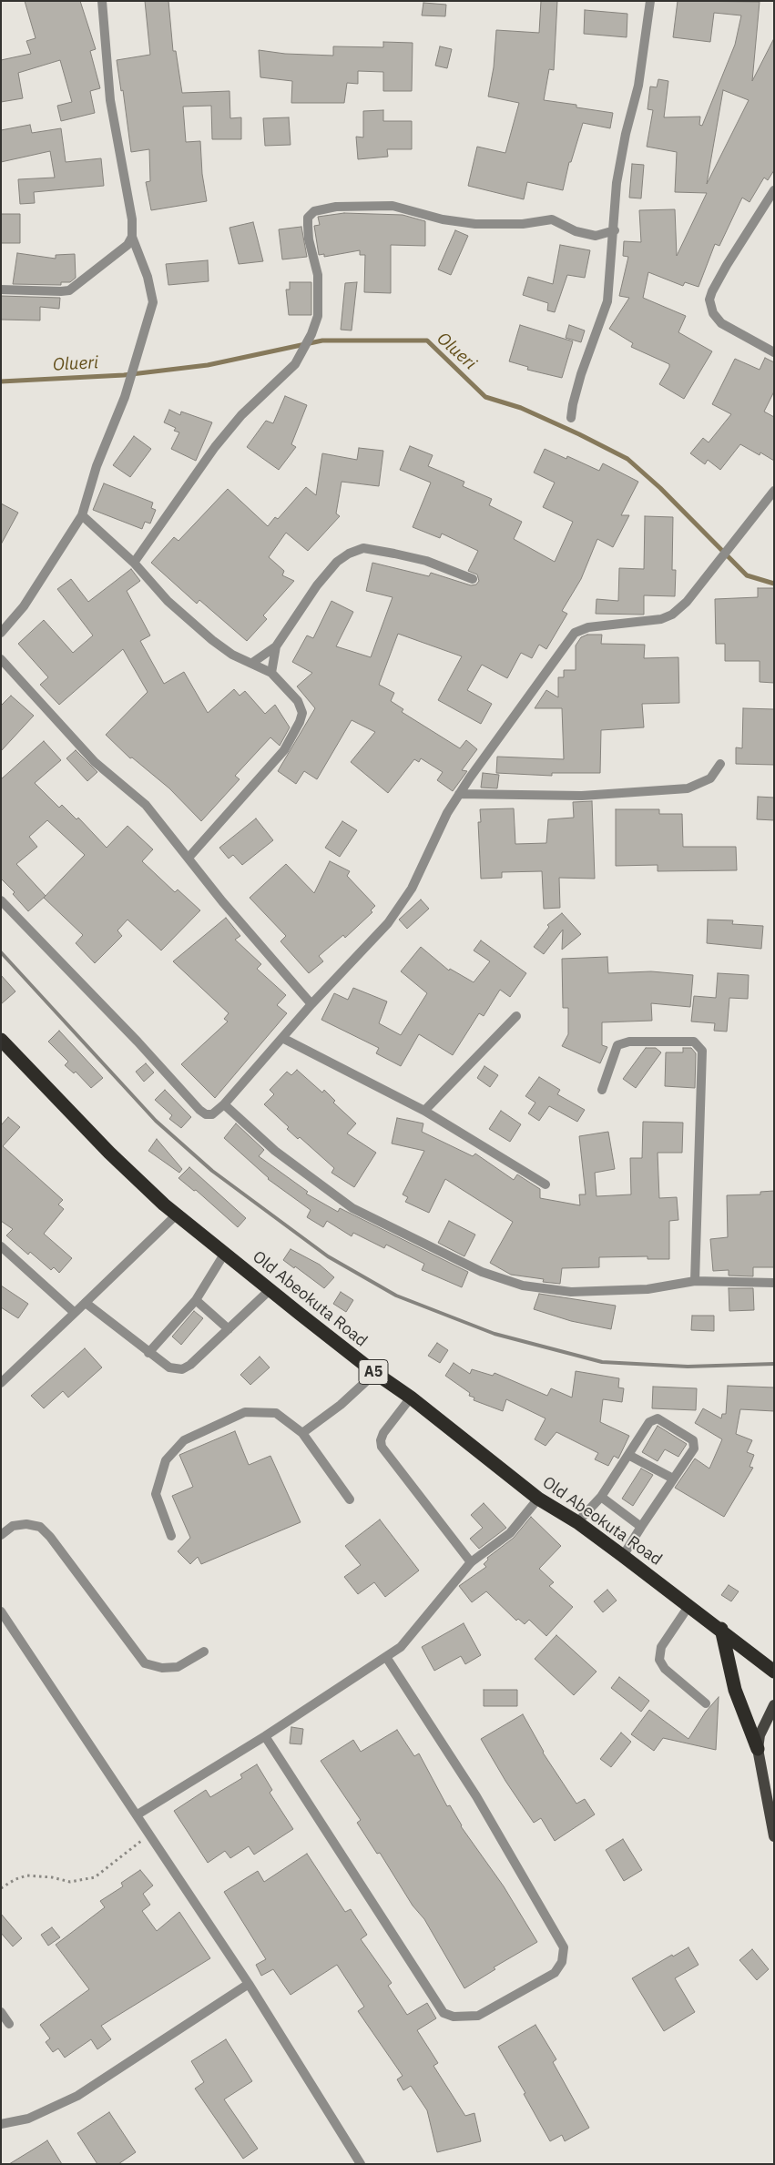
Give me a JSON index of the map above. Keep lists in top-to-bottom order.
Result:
{
  "streets": {
    "highway": ["Old Abeokuta Road", "A5"]
  },
  "water": ["Olueri"]
}
